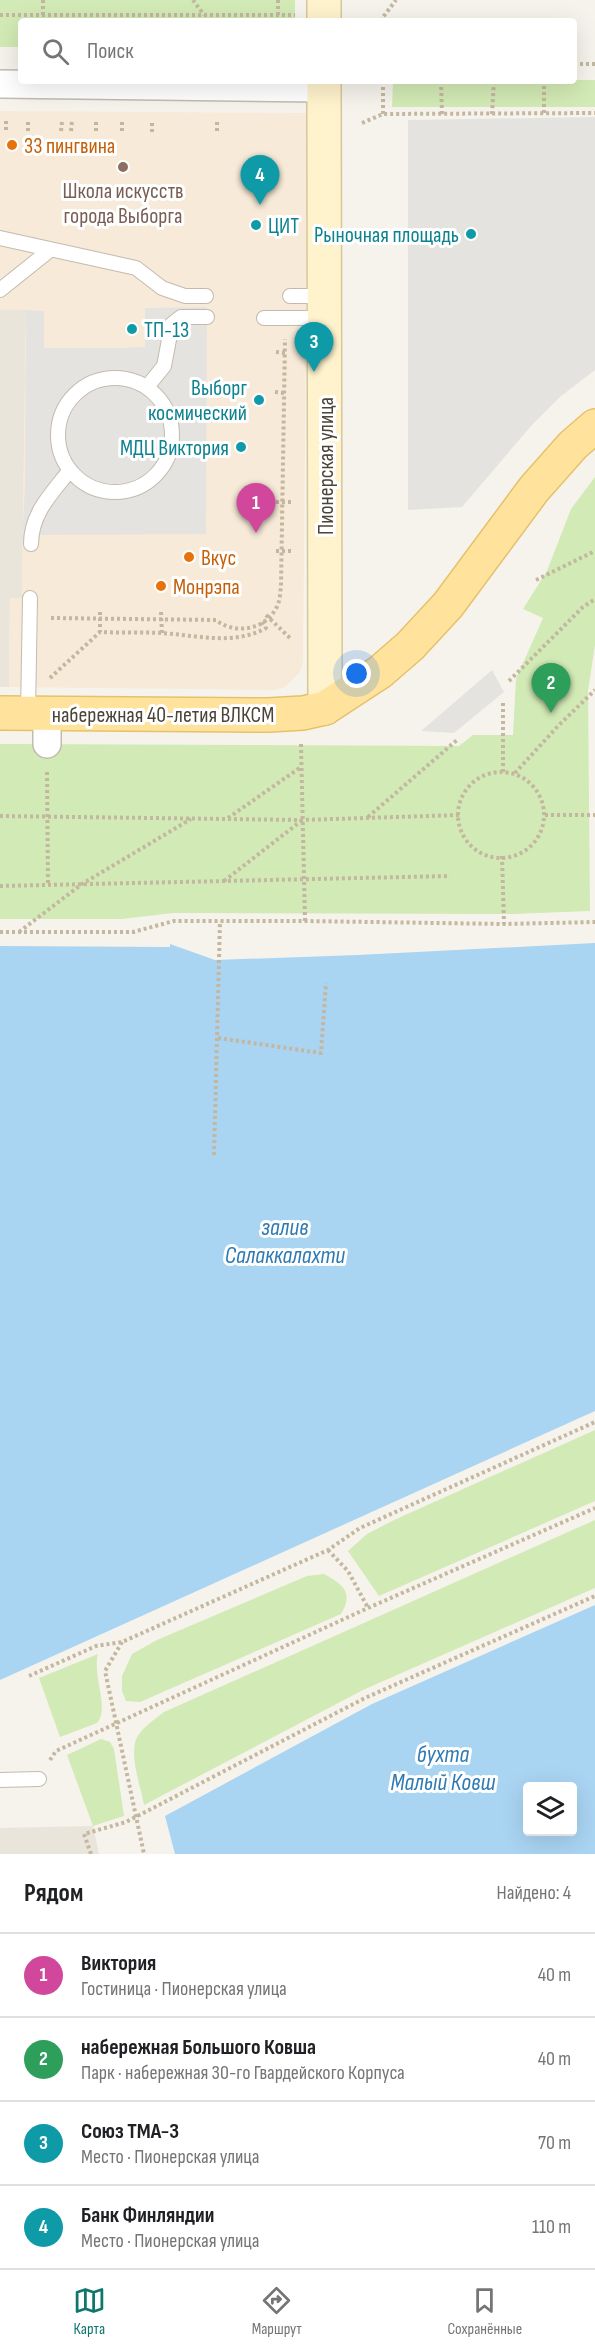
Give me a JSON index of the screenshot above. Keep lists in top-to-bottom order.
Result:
{
  "streets": {
    "main road": ["набережная 40-летия ВЛКСМ"],
    "street": ["Пионерская улица"]
  },
  "crossings": [
    ["Пионерская улица", "набережная 40-летия ВЛКСМ"]
  ],
  "water": ["залив Салаккалахти", "бухта Малый Ковш"],
  "places": [
    "33 пингвина",
    "Школа искусств города Выборга",
    "ЦИТ",
    "Рыночная площадь",
    "ТП-13",
    "Выборг космический",
    "МДЦ Виктория",
    "Вкус",
    "Монрэпа"
  ],
  "page": {
    "search": "Поиск",
    "pins": [
      "4",
      "3",
      "1",
      "2"
    ],
    "heading": ["Рядом", "Найдено: 4"],
    "list": [
      {
        "mark": "1",
        "name": "Виктория",
        "note": "Гостиница · Пионерская улица",
        "value": "40 m"
      },
      {
        "mark": "2",
        "name": "набережная Большого Ковша",
        "note": "Парк · набережная 30-го Гвардейского Корпуса",
        "value": "40 m"
      },
      {
        "mark": "3",
        "name": "Союз ТМА-3",
        "note": "Место · Пионерская улица",
        "value": "70 m"
      },
      {
        "mark": "4",
        "name": "Банк Финляндии",
        "note": "Место · Пионерская улица",
        "value": "110 m"
      }
    ],
    "nav": ["Карта", "Маршрут", "Сохранённые"]
  }
}
